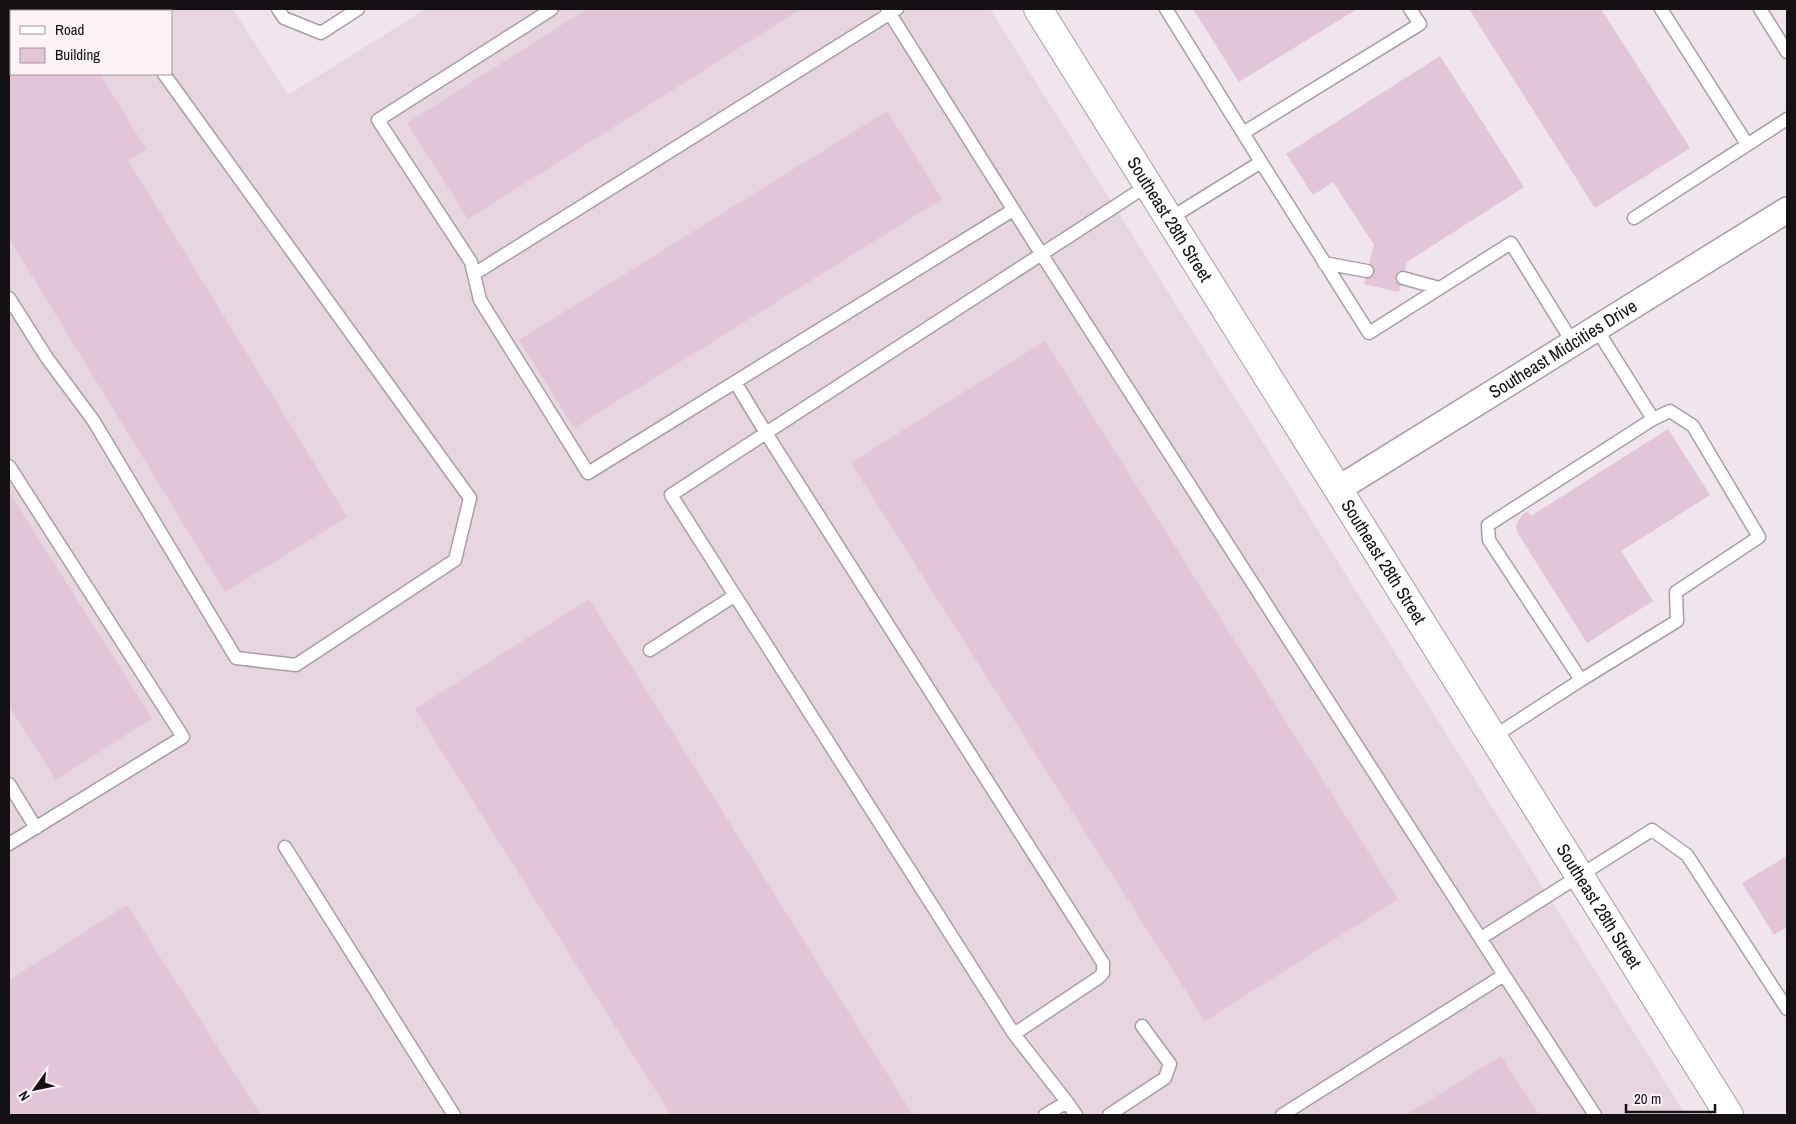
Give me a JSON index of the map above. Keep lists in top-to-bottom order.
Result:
{
  "streets": {
    "main road": ["Southeast 28th Street"],
    "street": ["Southeast Midcities Drive"]
  },
  "crossings": [
    ["Southeast 28th Street", "Southeast Midcities Drive"]
  ],
  "legend": ["Road", "Building"],
  "scale_bar": "20 m",
  "north": "bottom left"
}
